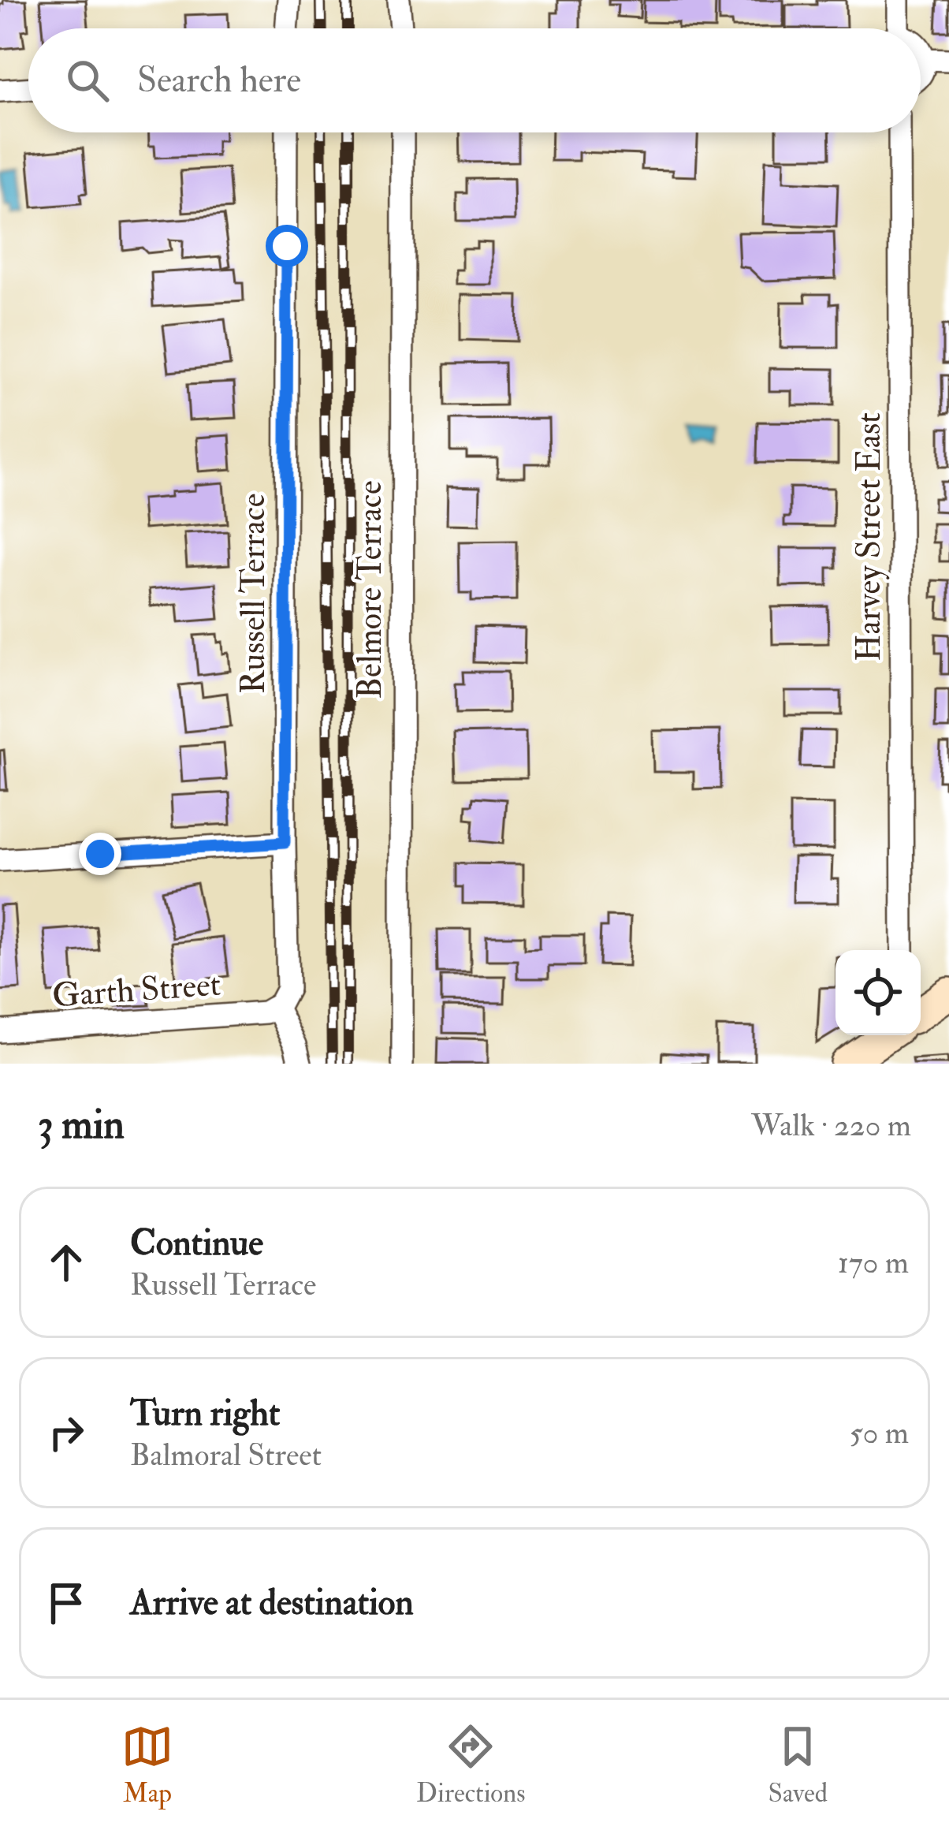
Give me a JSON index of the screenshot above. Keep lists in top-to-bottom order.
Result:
{
  "streets": {
    "street": [
      "Harvey Street East",
      "Belmore Terrace",
      "Russell Terrace",
      "Garth Street"
    ]
  },
  "crossings": [
    ["Russell Terrace", "Garth Street"]
  ],
  "page": {
    "search": "Search here",
    "heading": ["3 min", "Walk · 220 m"],
    "list": [
      ["Continue", "Russell Terrace", "170 m"],
      ["Turn right", "Balmoral Street", "50 m"],
      "Arrive at destination"
    ],
    "nav": ["Map", "Directions", "Saved"]
  }
}
